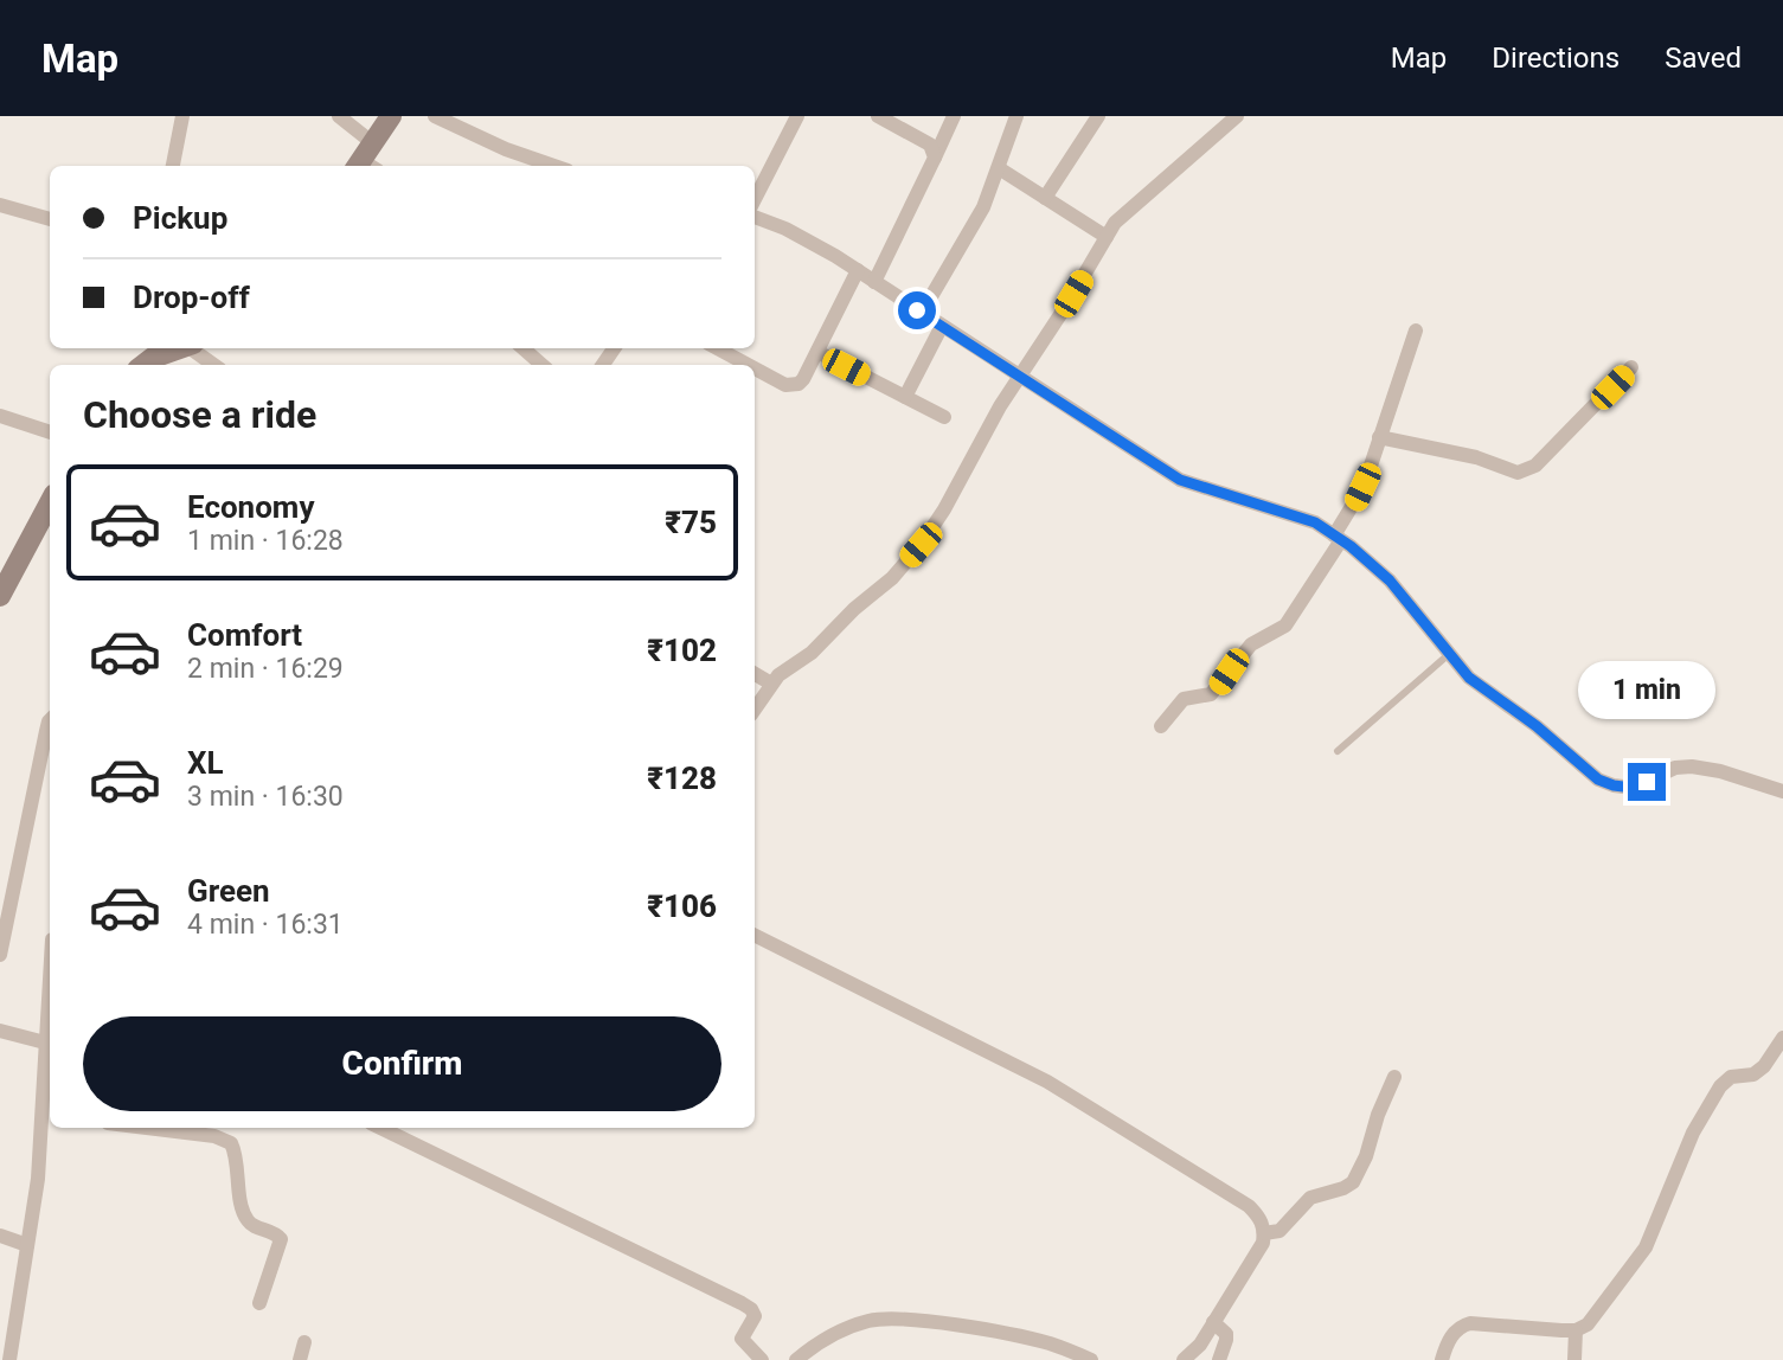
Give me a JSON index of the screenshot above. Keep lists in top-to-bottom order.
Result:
{
  "page": {
    "header": "Map",
    "nav": ["Map", "Directions", "Saved"],
    "banner": ["Pickup", "Drop-off"],
    "heading": "Choose a ride",
    "list": [
      {
        "name": "Economy",
        "note": "1 min · 16:28",
        "value": "₹75"
      },
      {
        "name": "Comfort",
        "note": "2 min · 16:29",
        "value": "₹102"
      },
      {
        "name": "XL",
        "note": "3 min · 16:30",
        "value": "₹128"
      },
      {
        "name": "Green",
        "note": "4 min · 16:31",
        "value": "₹106"
      }
    ],
    "bubble": "1 min",
    "buttons": "Confirm"
  }
}
